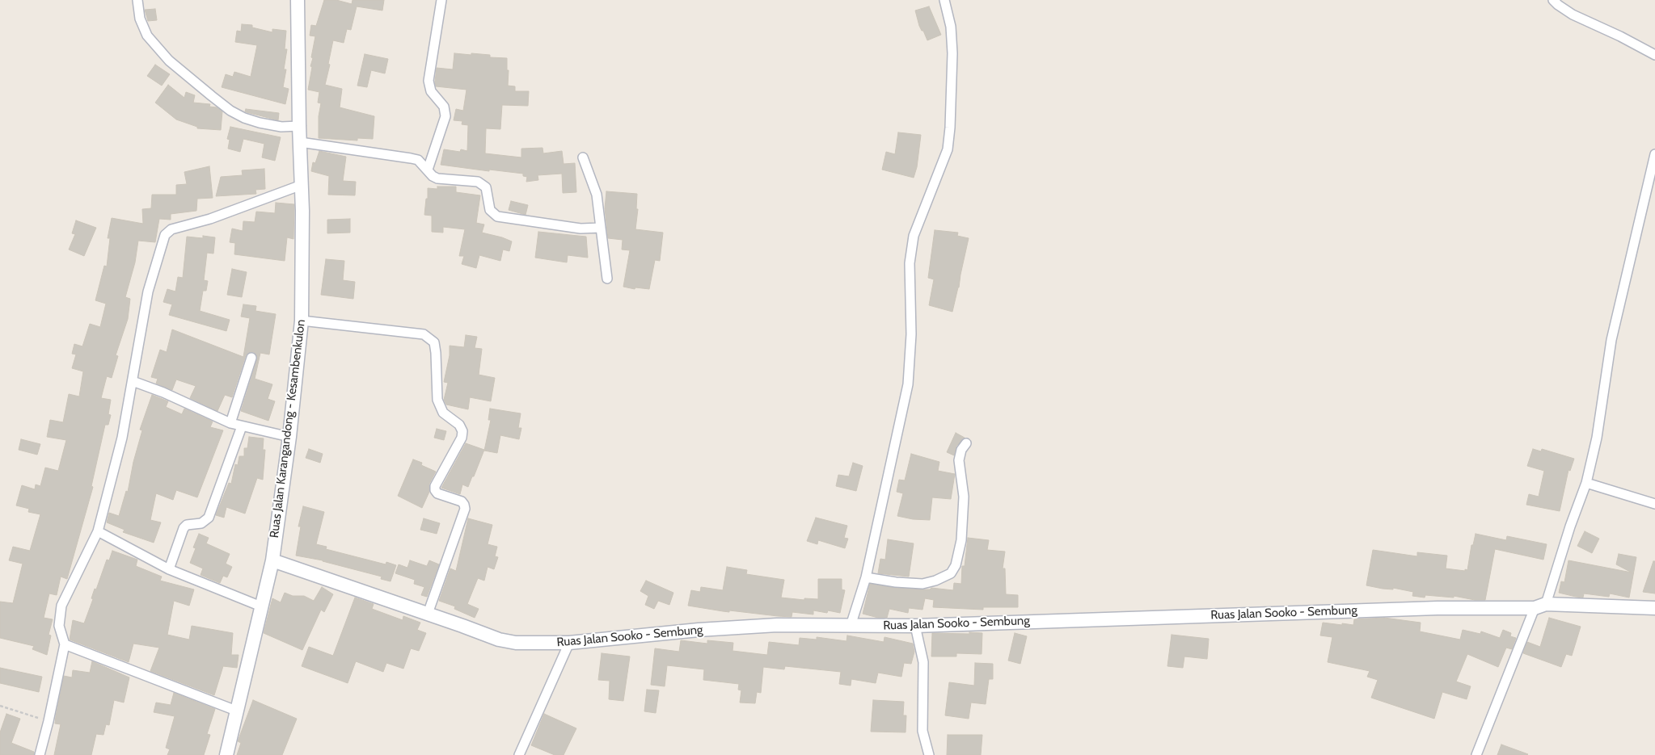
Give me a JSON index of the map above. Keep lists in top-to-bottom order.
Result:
{
  "streets": {
    "main road": ["Ruas Jalan Karangandong - Kesambenkulon", "Ruas Jalan Sooko - Sembung"]
  },
  "crossings": [
    ["Ruas Jalan Karangandong - Kesambenkulon", "Ruas Jalan Sooko - Sembung"]
  ]
}
